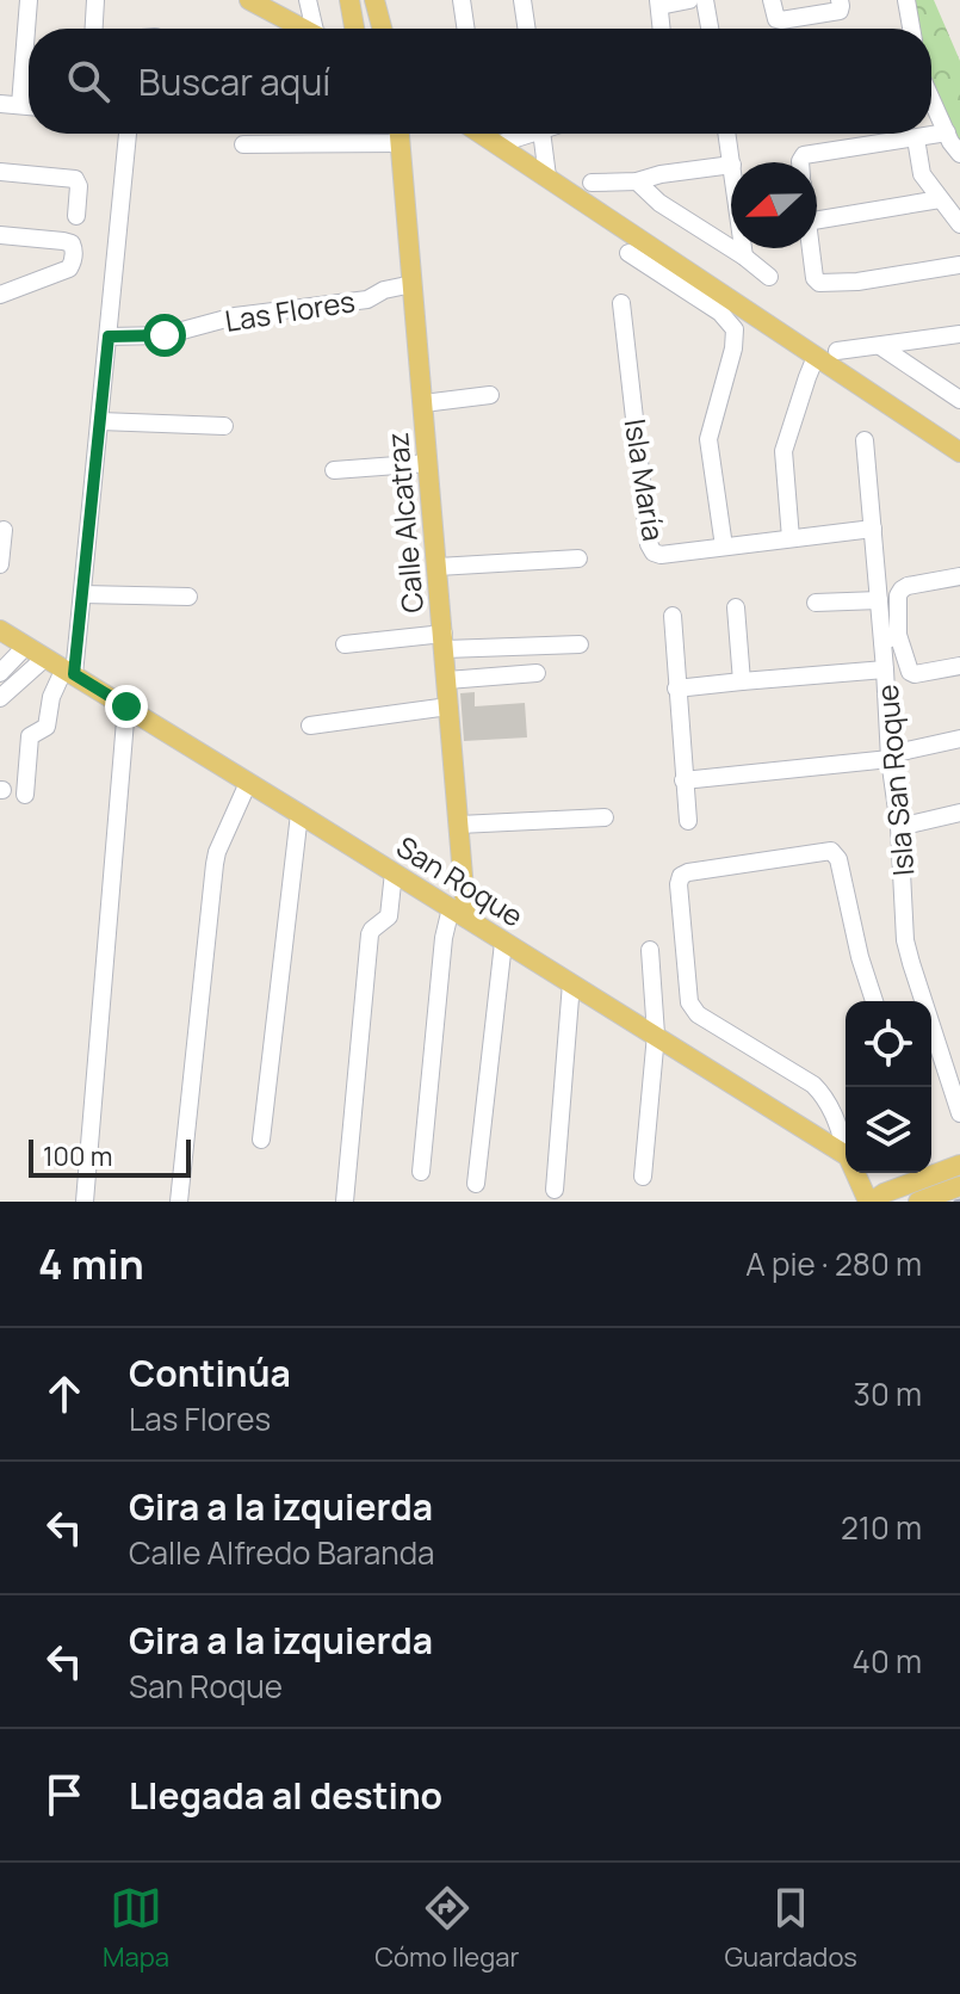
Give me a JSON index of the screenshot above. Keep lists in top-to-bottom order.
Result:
{
  "streets": {
    "main road": ["Calle Alcatraz", "San Roque"],
    "street": ["Las Flores", "Isla María", "Isla San Roque"]
  },
  "crossings": [
    ["Las Flores", "Calle Alcatraz"],
    ["Isla María", "Isla San Roque"],
    ["Calle Alcatraz", "San Roque"]
  ],
  "scale_bar": "100 m",
  "north": "left",
  "page": {
    "search": "Buscar aquí",
    "scale": "100 m",
    "heading": ["4 min", "A pie · 280 m"],
    "list": [
      ["Continúa", "Las Flores", "30 m"],
      ["Gira a la izquierda", "Calle Alfredo Baranda", "210 m"],
      ["Gira a la izquierda", "San Roque", "40 m"],
      "Llegada al destino"
    ],
    "nav": ["Mapa", "Cómo llegar", "Guardados"]
  }
}
